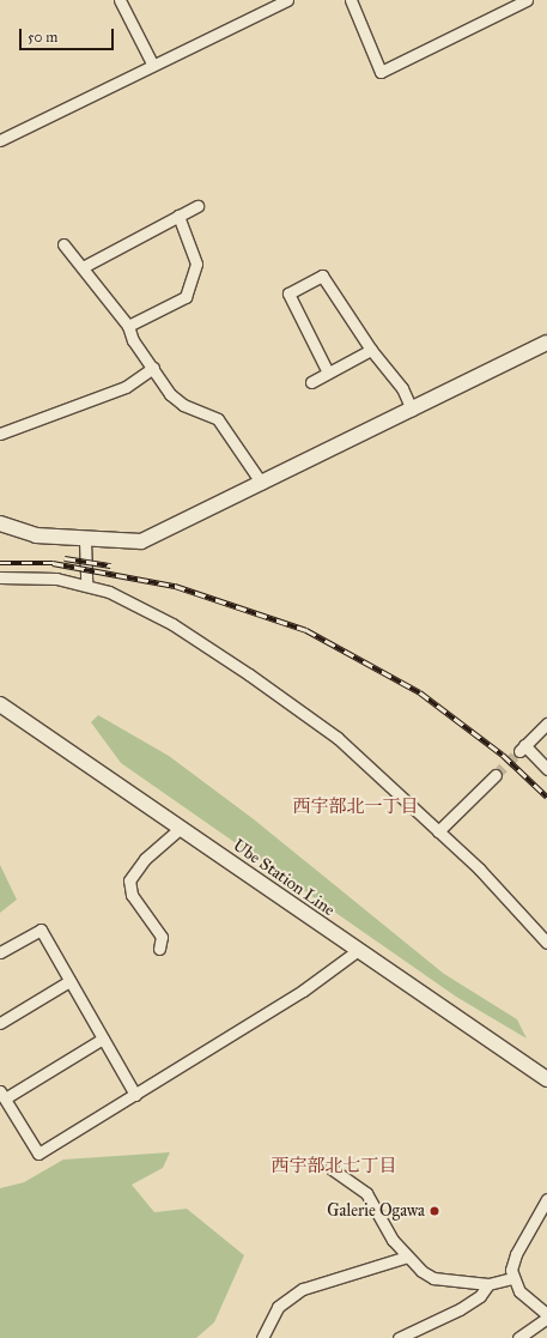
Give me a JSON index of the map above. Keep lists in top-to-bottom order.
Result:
{
  "streets": {
    "main road": ["Ube Station Line"]
  },
  "districts": ["西宇部北一丁目", "西宇部北七丁目"],
  "places": ["Galerie Ogawa"],
  "scale_bar": "50 m"
}
